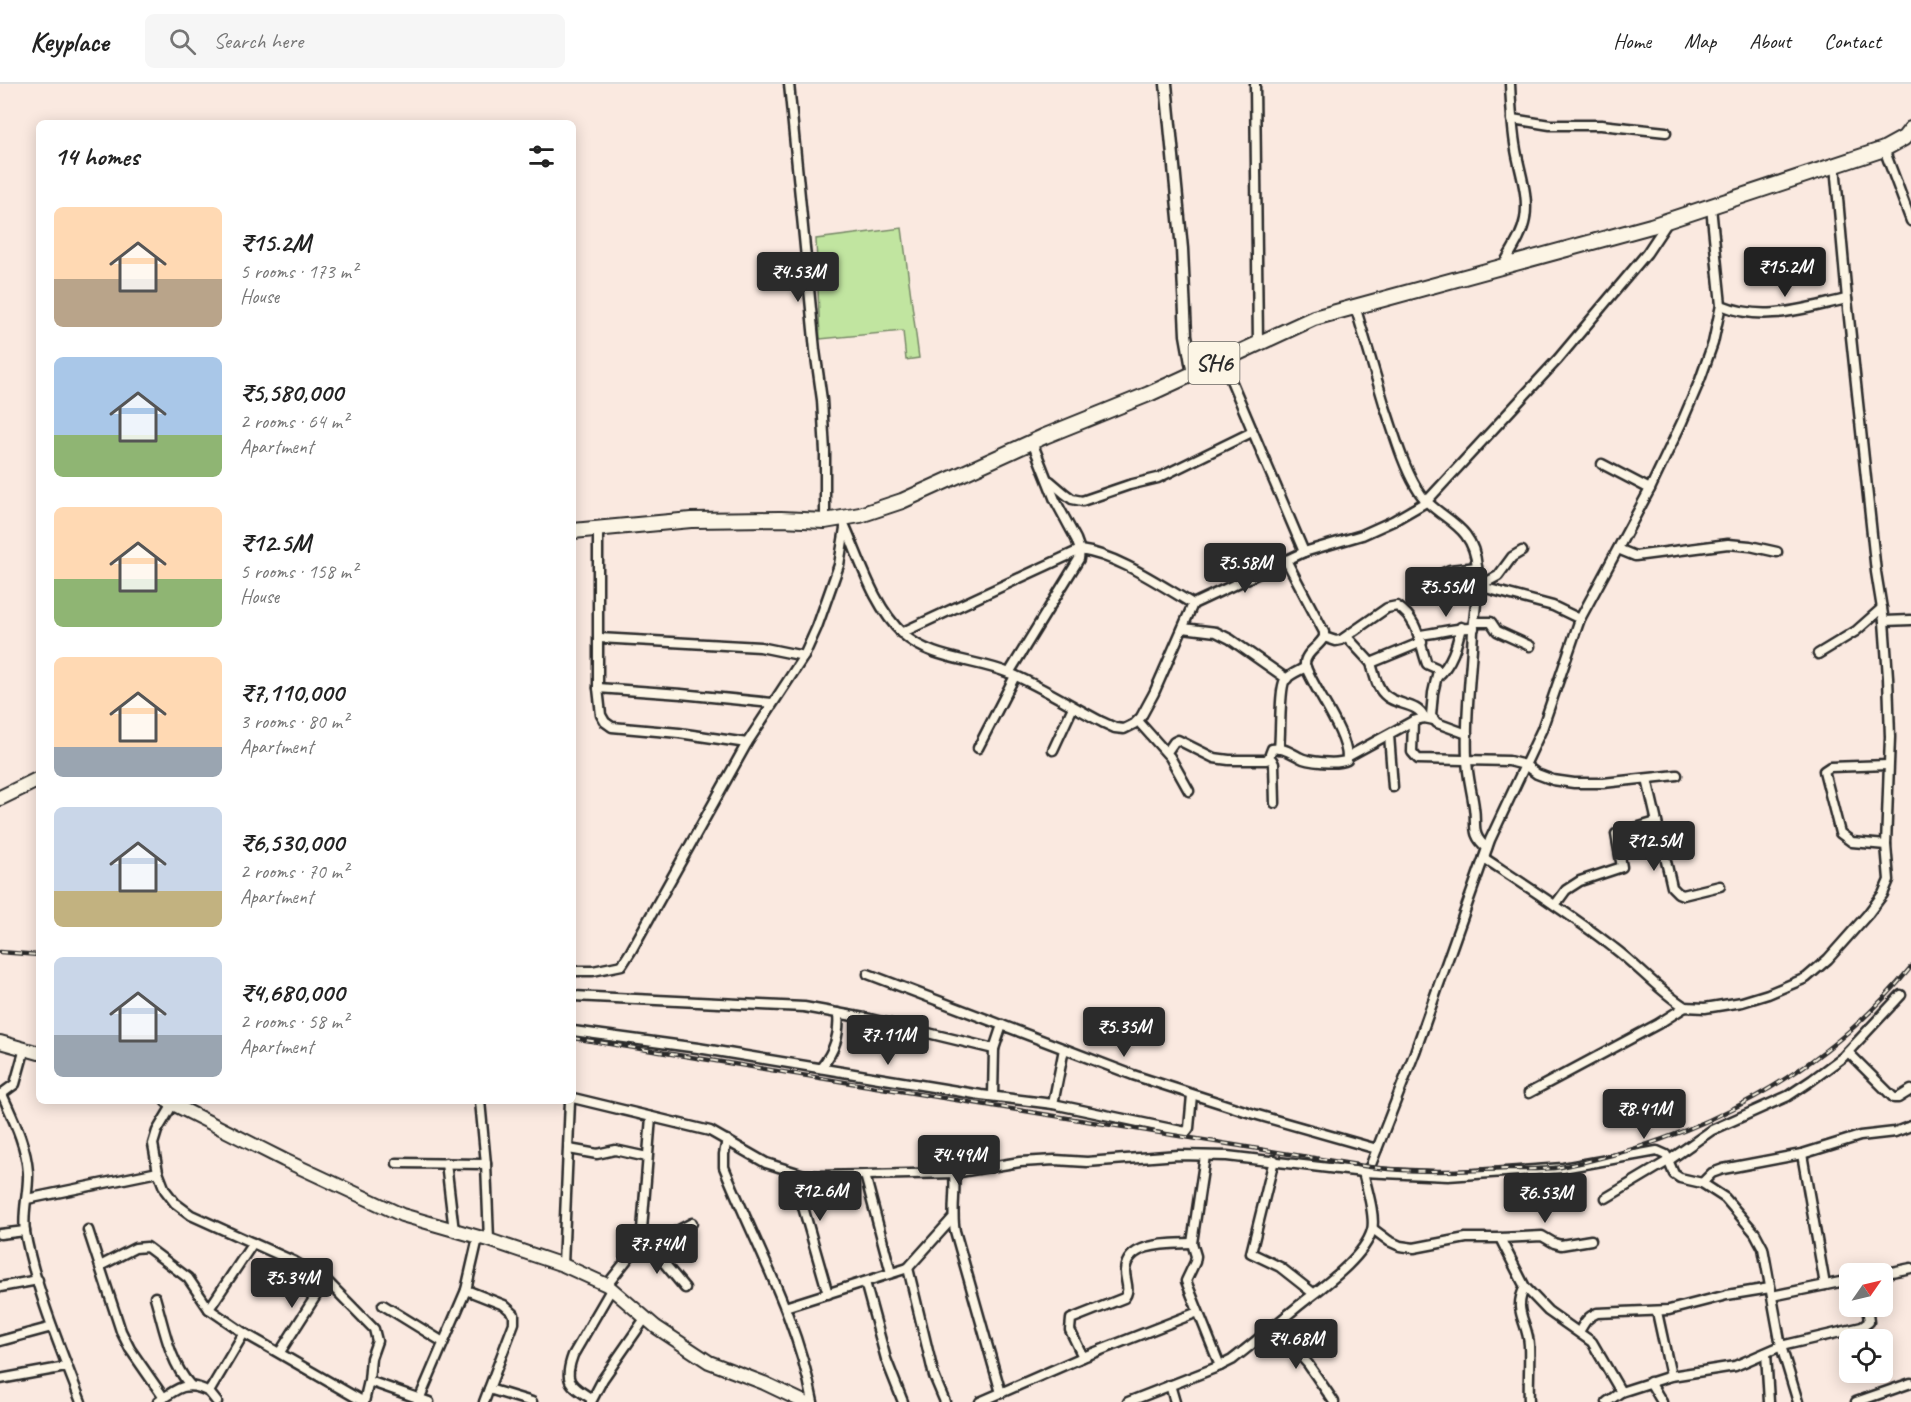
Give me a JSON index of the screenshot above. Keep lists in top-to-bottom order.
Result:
{
  "streets": {
    "main road": ["SH6"]
  },
  "north": "top right",
  "page": {
    "header": "Keyplace",
    "search": "Search here",
    "nav": [
      "Home",
      "Map",
      "About",
      "Contact"
    ],
    "heading": "14 homes",
    "list": [
      {
        "name": "₹15.2M",
        "note": "5 rooms · 173 m² · House"
      },
      {
        "name": "₹5,580,000",
        "note": "2 rooms · 64 m² · Apartment"
      },
      {
        "name": "₹12.5M",
        "note": "5 rooms · 158 m² · House"
      },
      {
        "name": "₹7,110,000",
        "note": "3 rooms · 80 m² · Apartment"
      },
      {
        "name": "₹6,530,000",
        "note": "2 rooms · 70 m² · Apartment"
      },
      {
        "name": "₹4,680,000",
        "note": "2 rooms · 58 m² · Apartment"
      }
    ],
    "price": [
      "₹15.2M",
      "₹4.53M",
      "₹5.58M",
      "₹5.55M",
      "₹12.5M",
      "₹5.35M",
      "₹7.11M",
      "₹8.41M",
      "₹4.49M",
      "₹12.6M",
      "₹6.53M",
      "₹7.74M",
      "₹5.34M",
      "₹4.68M"
    ]
  }
}
